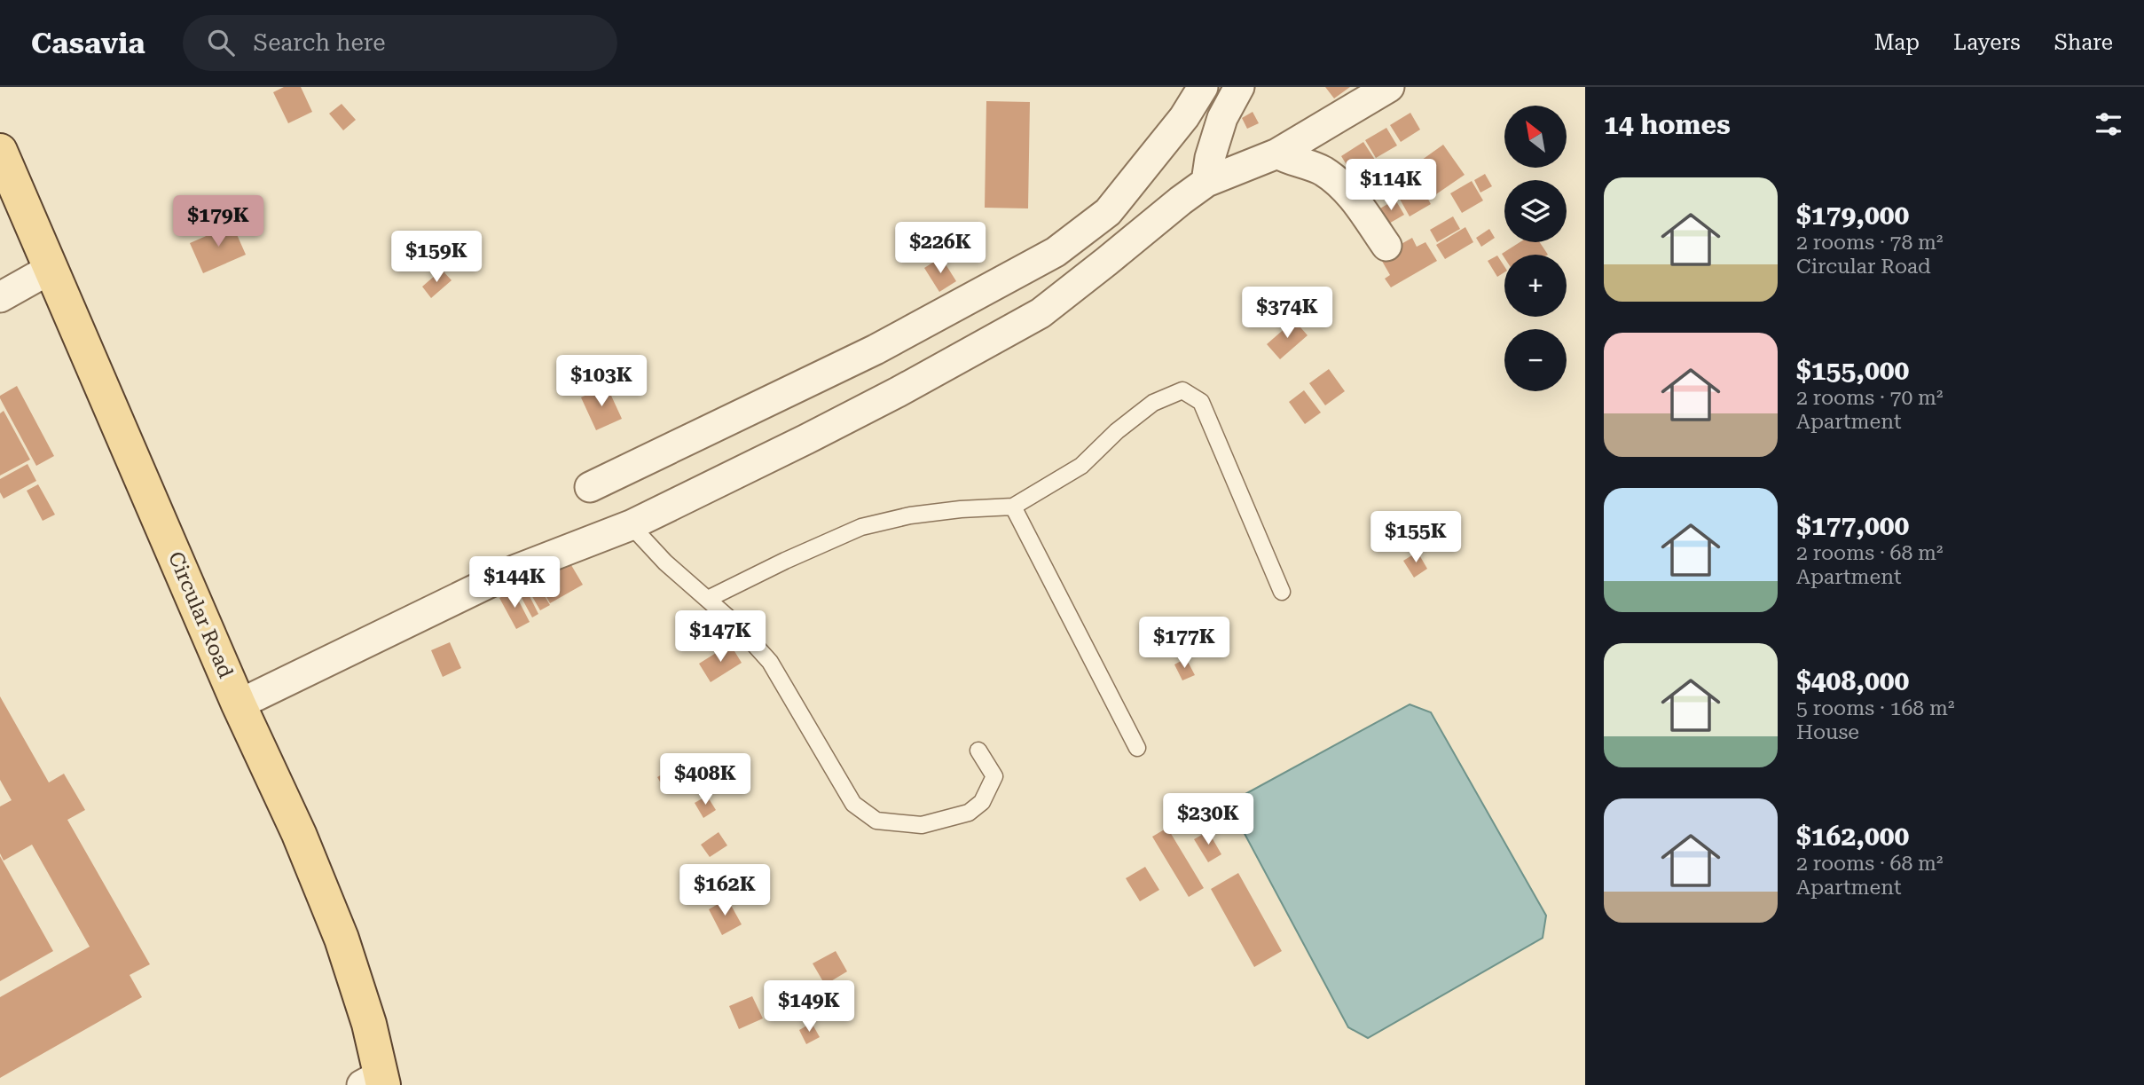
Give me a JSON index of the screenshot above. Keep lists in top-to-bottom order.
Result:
{
  "streets": {
    "main road": ["Circular Road"]
  },
  "north": "top left",
  "page": {
    "header": "Casavia",
    "search": "Search here",
    "nav": ["Map", "Layers", "Share"],
    "heading": "14 homes",
    "map_buttons": ["+", "−"],
    "price": [
      "$114K",
      "$179K",
      "$226K",
      "$159K",
      "$374K",
      "$103K",
      "$155K",
      "$144K",
      "$147K",
      "$177K",
      "$408K",
      "$230K",
      "$162K",
      "$149K"
    ],
    "list": [
      {
        "name": "$179,000",
        "note": "2 rooms · 78 m² · Circular Road"
      },
      {
        "name": "$155,000",
        "note": "2 rooms · 70 m² · Apartment"
      },
      {
        "name": "$177,000",
        "note": "2 rooms · 68 m² · Apartment"
      },
      {
        "name": "$408,000",
        "note": "5 rooms · 168 m² · House"
      },
      {
        "name": "$162,000",
        "note": "2 rooms · 68 m² · Apartment"
      }
    ]
  }
}
